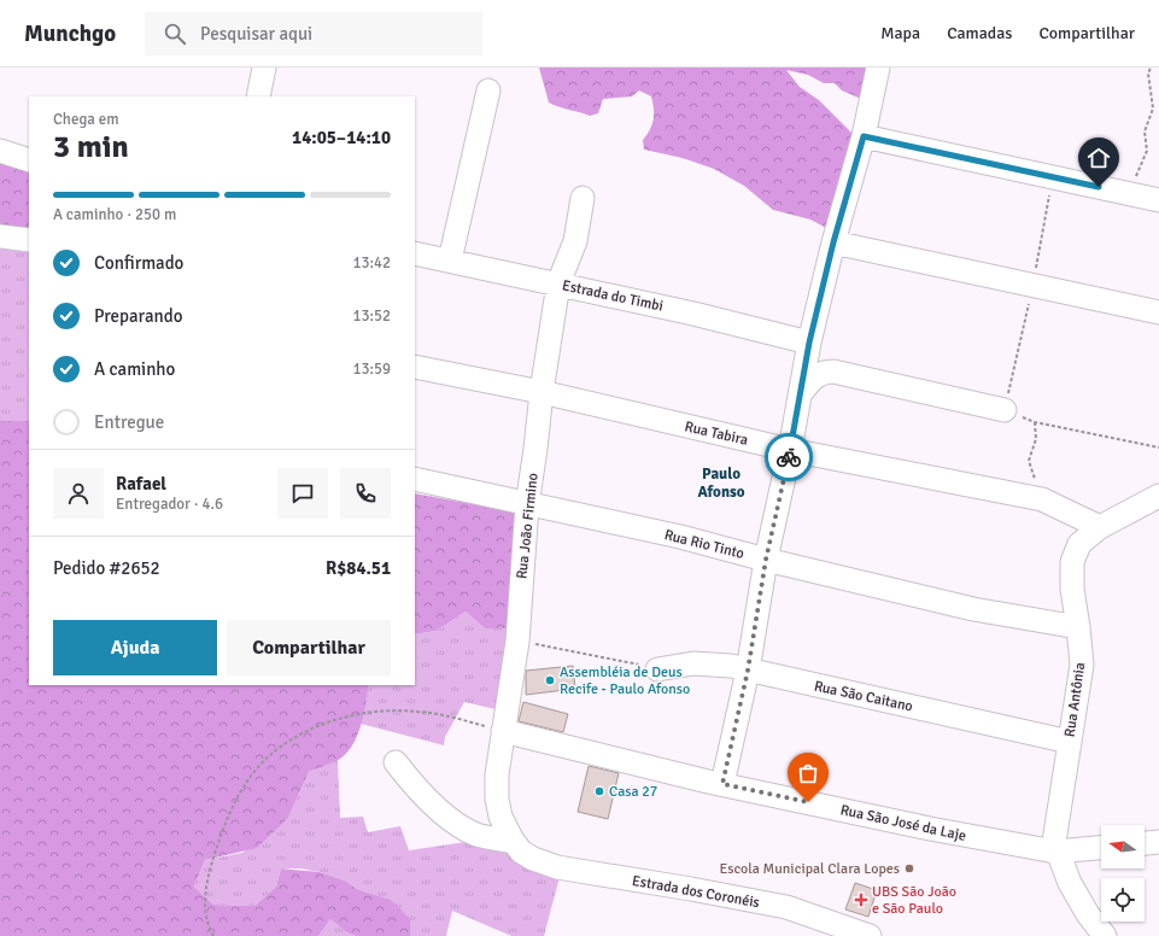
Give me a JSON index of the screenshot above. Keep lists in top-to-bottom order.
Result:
{
  "streets": {
    "street": [
      "Estrada do Timbi",
      "Rua Tabira",
      "Rua João Firmino",
      "Rua Rio Tinto",
      "Rua São Caitano",
      "Rua Antônia",
      "Rua São José da Laje",
      "Estrada dos Coronéis"
    ]
  },
  "crossings": [
    ["Estrada do Timbi", "Rua João Firmino"],
    ["Rua Tabira", "Rua João Firmino"],
    ["Rua Tabira", "Rua Antônia"],
    ["Rua João Firmino", "Rua Rio Tinto"],
    ["Rua João Firmino", "Rua São José da Laje"],
    ["Rua João Firmino", "Estrada dos Coronéis"],
    ["Rua Rio Tinto", "Rua Antônia"],
    ["Rua São Caitano", "Rua Antônia"],
    ["Rua Antônia", "Rua São José da Laje"]
  ],
  "districts": ["Paulo Afonso"],
  "places": {
    "other": ["Assembléia de Deus Recife - Paulo Afonso", "Casa 27", "Escola Municipal Clara Lopes"],
    "health": ["UBS São João e São Paulo"]
  },
  "north": "left",
  "page": {
    "header": "Munchgo",
    "search": "Pesquisar aqui",
    "nav": ["Mapa", "Camadas", "Compartilhar"],
    "heading": ["3 min", "Chega em", "14:05–14:10"],
    "panel": [
      "Rafael",
      "Entregador · 4.6",
      "Pedido #2652",
      "R$84.51"
    ],
    "bar": "A caminho · 250 m",
    "list": [
      ["Confirmado", "13:42"],
      ["Preparando", "13:52"],
      ["A caminho", "13:59"],
      "Entregue"
    ],
    "buttons": ["Ajuda", "Compartilhar"]
  }
}
